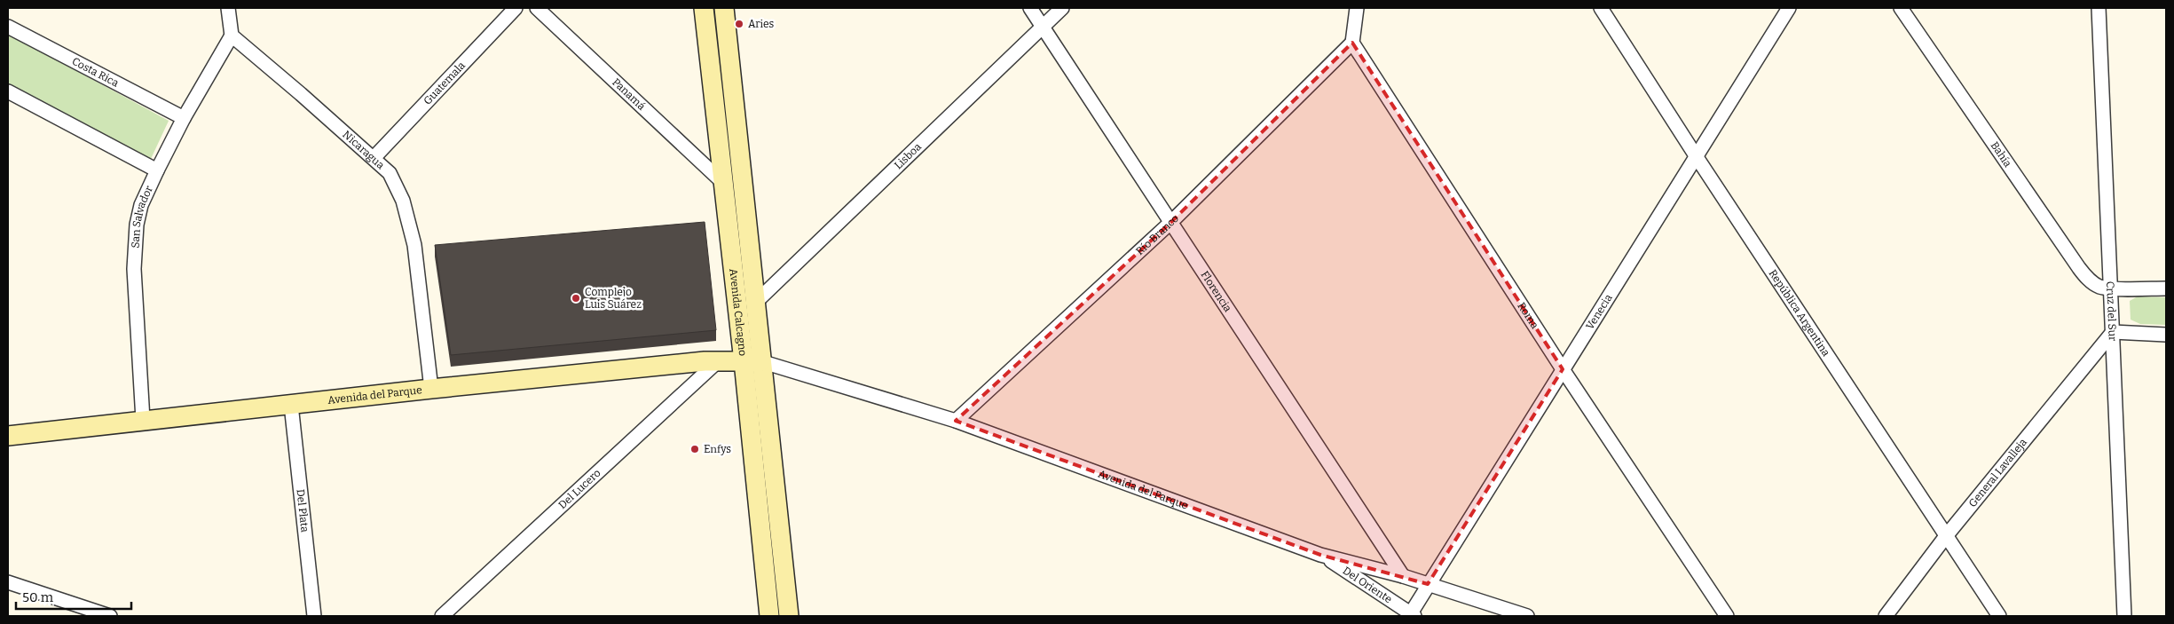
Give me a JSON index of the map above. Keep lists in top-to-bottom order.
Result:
{
  "streets": {
    "street": [
      "Costa Rica",
      "Guatemala",
      "Panamá",
      "Nicaragua",
      "Bahía",
      "Lisboa",
      "San Salvador",
      "Río Branco",
      "Florencia",
      "Avenida Calcagno",
      "Cruz del Sur",
      "Venecia",
      "República Argentina",
      "Roma",
      "Avenida del Parque",
      "General Lavalleja",
      "Del Lucero",
      "Del Plata",
      "Del Oriente"
    ]
  },
  "crossings": [
    ["Costa Rica", "San Salvador"],
    ["Guatemala", "Nicaragua"],
    ["Panamá", "Avenida Calcagno"],
    ["Nicaragua", "San Salvador"],
    ["Nicaragua", "Avenida del Parque"],
    ["Bahía", "Cruz del Sur"],
    ["Lisboa", "Florencia"],
    ["Lisboa", "Avenida Calcagno"],
    ["San Salvador", "Avenida del Parque"],
    ["Río Branco", "Florencia"],
    ["Río Branco", "Roma"],
    ["Río Branco", "Avenida del Parque"],
    ["Florencia", "Avenida del Parque"],
    ["Avenida Calcagno", "Avenida del Parque"],
    ["Cruz del Sur", "General Lavalleja"],
    ["Venecia", "República Argentina"],
    ["Venecia", "Roma"],
    ["Venecia", "Avenida del Parque"],
    ["Venecia", "Del Oriente"],
    ["República Argentina", "General Lavalleja"],
    ["Avenida del Parque", "Del Lucero"],
    ["Avenida del Parque", "Del Plata"],
    ["Avenida del Parque", "Del Oriente"]
  ],
  "places": ["Aries", "Complejo Luis Suárez", "Enfys"],
  "scale_bar": "50 m"
}
